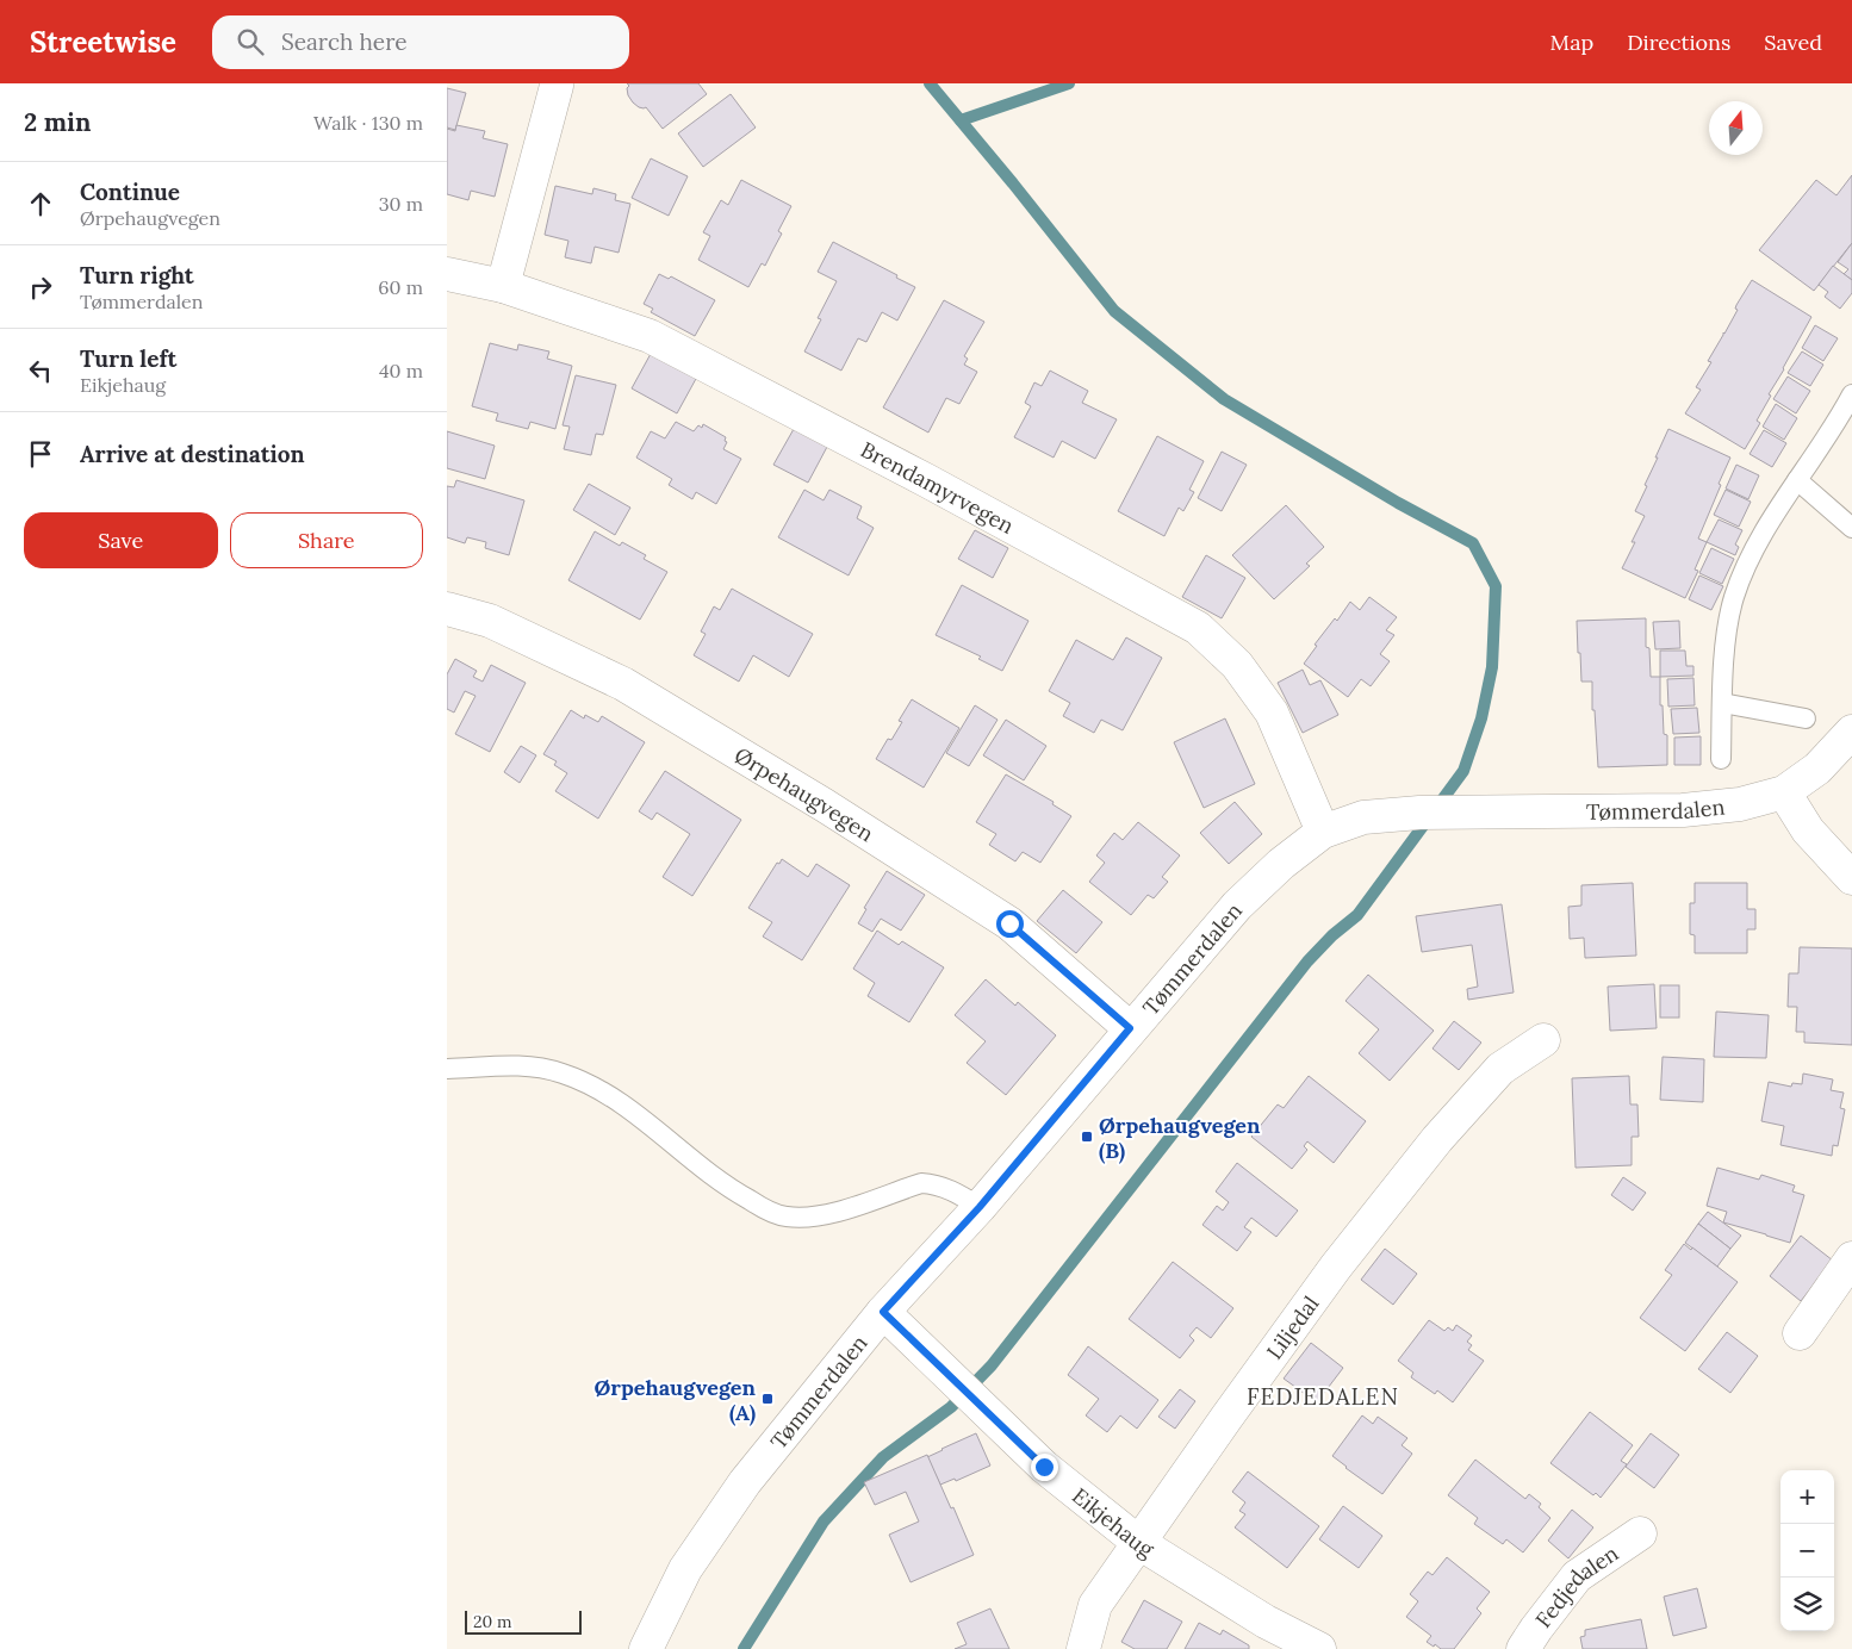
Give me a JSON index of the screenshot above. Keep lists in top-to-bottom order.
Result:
{
  "streets": {
    "street": [
      "Brendamyrvegen",
      "Ørpehaugvegen",
      "Tømmerdalen",
      "Liljedal",
      "Eikjehaug",
      "Fedjedalen"
    ]
  },
  "crossings": [
    ["Brendamyrvegen", "Tømmerdalen"],
    ["Ørpehaugvegen", "Tømmerdalen"],
    ["Tømmerdalen", "Eikjehaug"],
    ["Liljedal", "Eikjehaug"]
  ],
  "districts": ["FEDJEDALEN"],
  "places": {
    "transit": ["Ørpehaugvegen (B)", "Ørpehaugvegen (A)"]
  },
  "scale_bar": "20 m",
  "north": "top",
  "page": {
    "header": "Streetwise",
    "search": "Search here",
    "nav": ["Map", "Directions", "Saved"],
    "heading": ["2 min", "Walk · 130 m"],
    "list": [
      ["Continue", "Ørpehaugvegen", "30 m"],
      ["Turn right", "Tømmerdalen", "60 m"],
      ["Turn left", "Eikjehaug", "40 m"],
      "Arrive at destination"
    ],
    "buttons": ["Save", "Share"],
    "map_buttons": ["+", "−"],
    "scale": "20 m"
  }
}
